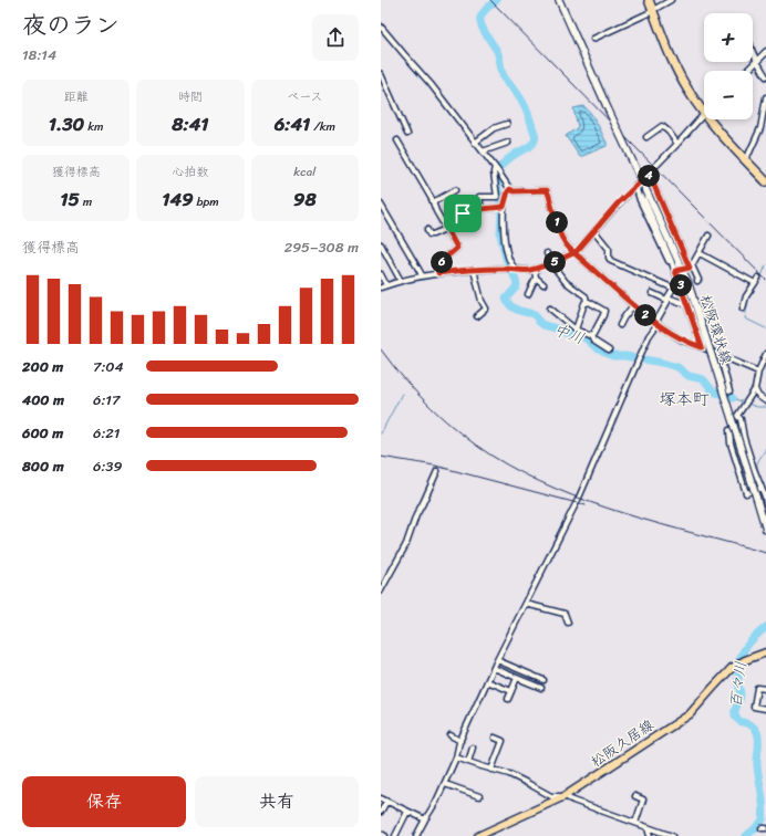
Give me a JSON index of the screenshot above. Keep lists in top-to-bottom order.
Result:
{
  "streets": {
    "main road": ["松阪環状線", "松阪久居線"]
  },
  "districts": ["塚本町"],
  "water": ["中川", "百々川"],
  "page": {
    "heading": ["夜のラン", "18:14"],
    "map_buttons": ["+", "−"],
    "stats": [
      ["距離", "1.30 km"],
      ["時間", "8:41"],
      ["ペース", "6:41 /km"],
      ["獲得標高", "15 m"],
      ["心拍数", "149 bpm"],
      ["kcal", "98"]
    ],
    "pins": [
      "4",
      "1",
      "5",
      "6",
      "3",
      "2"
    ],
    "chart": ["獲得標高", "295–308 m"],
    "list": [
      {
        "name": "200 m",
        "note": "7:04"
      },
      {
        "name": "400 m",
        "note": "6:17"
      },
      {
        "name": "600 m",
        "note": "6:21"
      },
      {
        "name": "800 m",
        "note": "6:39"
      }
    ],
    "buttons": ["保存", "共有"]
  }
}
